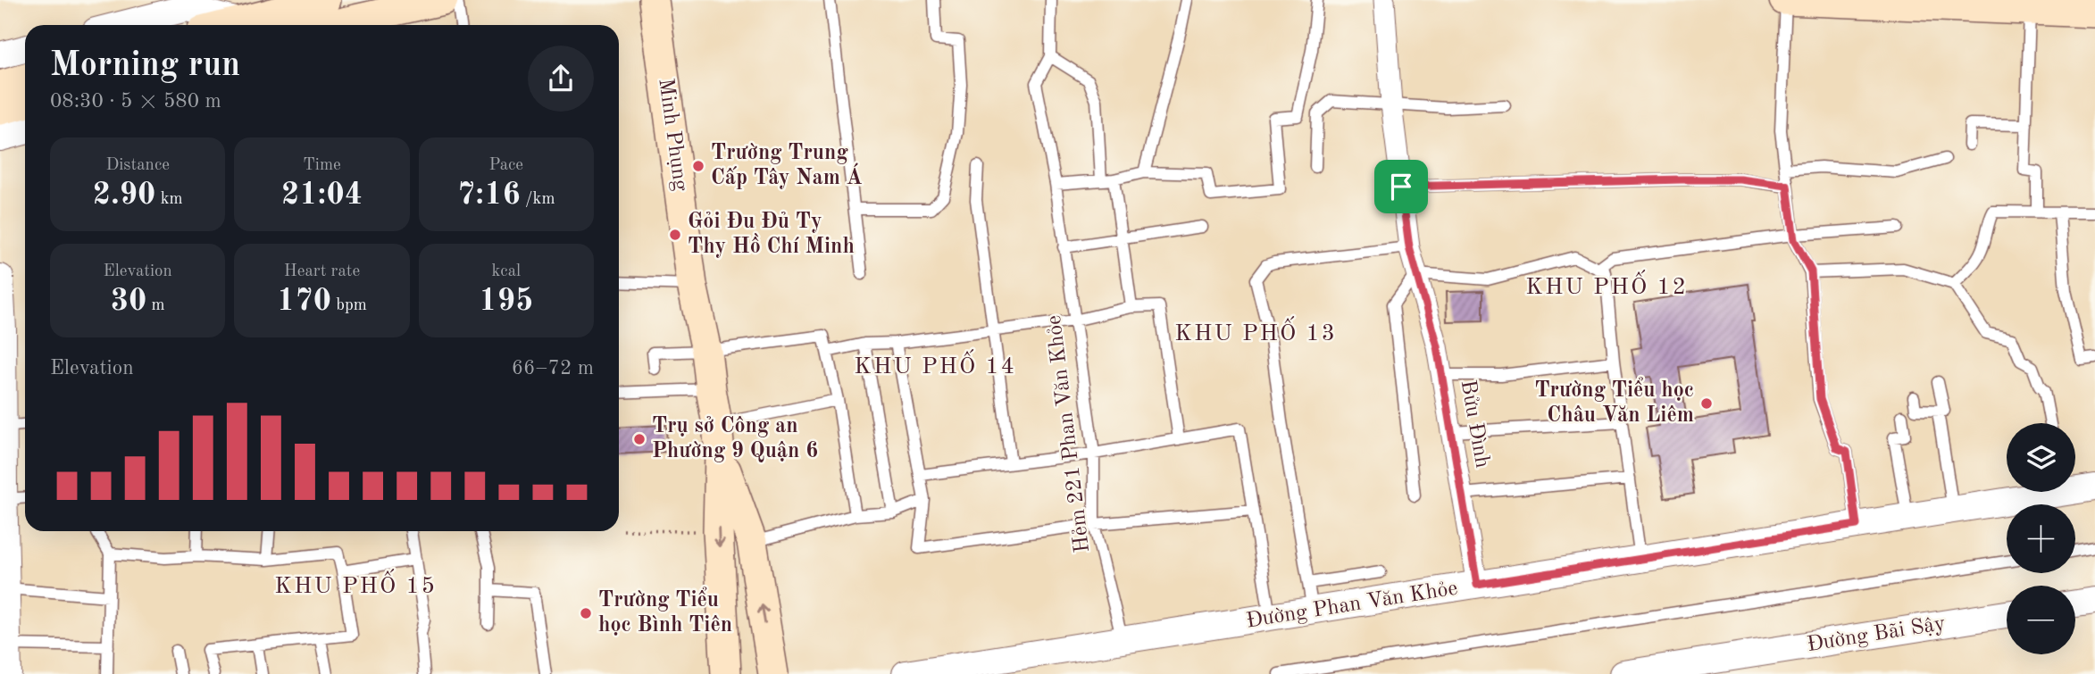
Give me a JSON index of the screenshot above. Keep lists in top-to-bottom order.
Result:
{
  "streets": {
    "main road": ["Minh Phụng"],
    "street": ["Bửu Đình", "Đường Phan Văn Khỏe", "Đường Bãi Sậy"],
    "lane": ["Hẻm 221 Phan Văn Khỏe"]
  },
  "crossings": [
    ["Bửu Đình", "Đường Phan Văn Khỏe"],
    ["Hẻm 221 Phan Văn Khỏe", "Đường Phan Văn Khỏe"]
  ],
  "districts": [
    "KHU PHỐ 12",
    "KHU PHỐ 13",
    "KHU PHỐ 14",
    "KHU PHỐ 15"
  ],
  "places": [
    "Trường Trung Cấp Tây Nam Á",
    "Gỏi Đu Đủ Ty Thy Hồ Chí Minh",
    "Trường Tiểu học Châu Văn Liêm",
    "Trụ sở Công an Phường 9 Quận 6",
    "Trường Tiểu học Bình Tiên"
  ],
  "page": {
    "heading": ["Morning run", "08:30 · 5 × 580 m"],
    "stats": [
      ["Distance", "2.90 km"],
      ["Time", "21:04"],
      ["Pace", "7:16 /km"],
      ["Elevation", "30 m"],
      ["Heart rate", "170 bpm"],
      ["kcal", "195"]
    ],
    "chart": ["Elevation", "66–72 m"],
    "map_buttons": ["+", "−"]
  }
}
